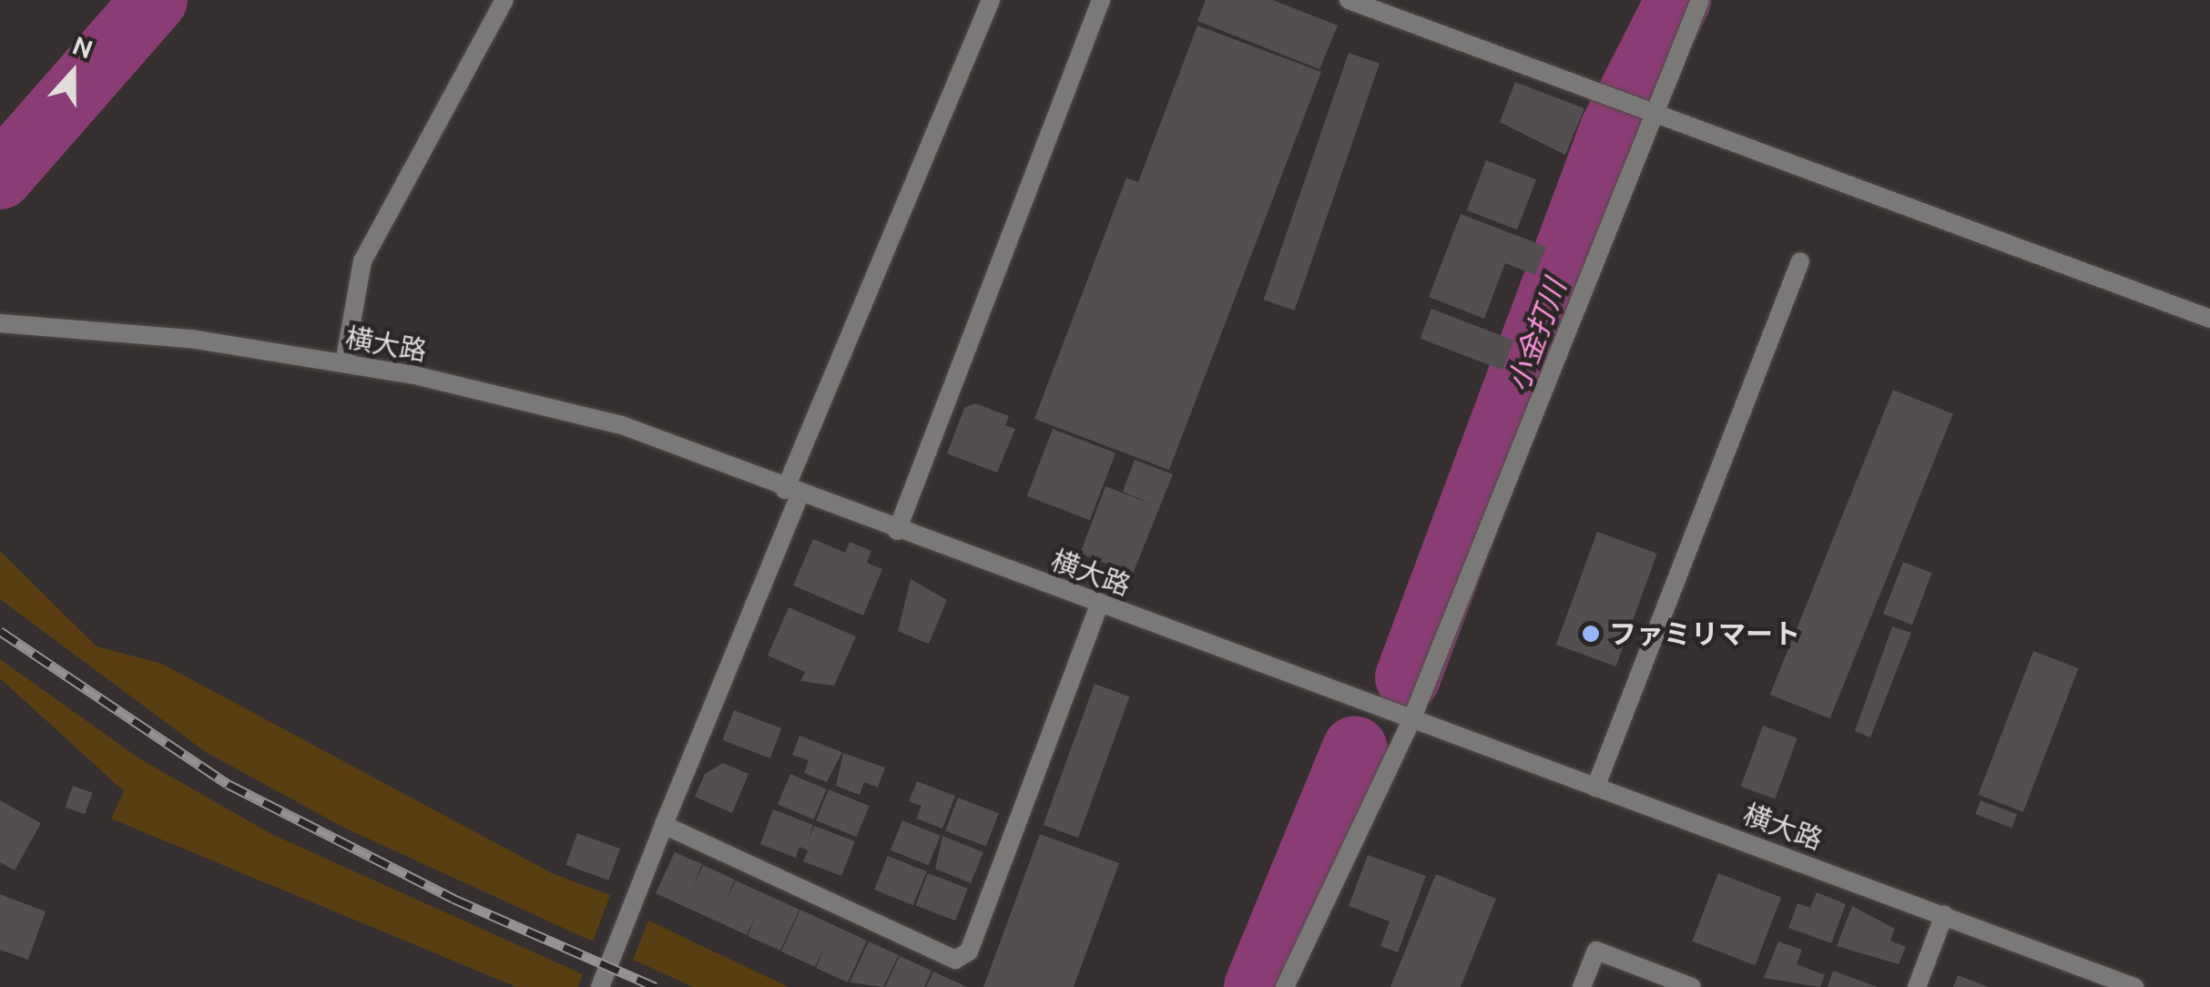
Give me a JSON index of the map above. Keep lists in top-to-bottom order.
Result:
{
  "streets": {
    "street": ["横大路"]
  },
  "water": ["小金打川"],
  "places": ["ファミリマート"],
  "north": "top"
}
